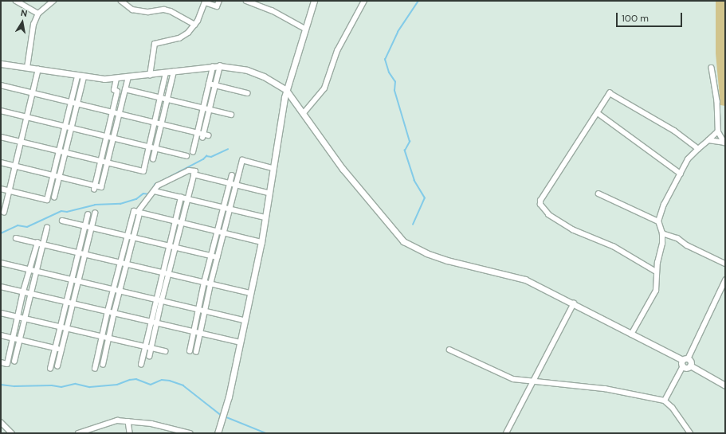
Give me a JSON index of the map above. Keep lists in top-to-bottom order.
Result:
{
  "scale_bar": "100 m",
  "north": "top"
}
